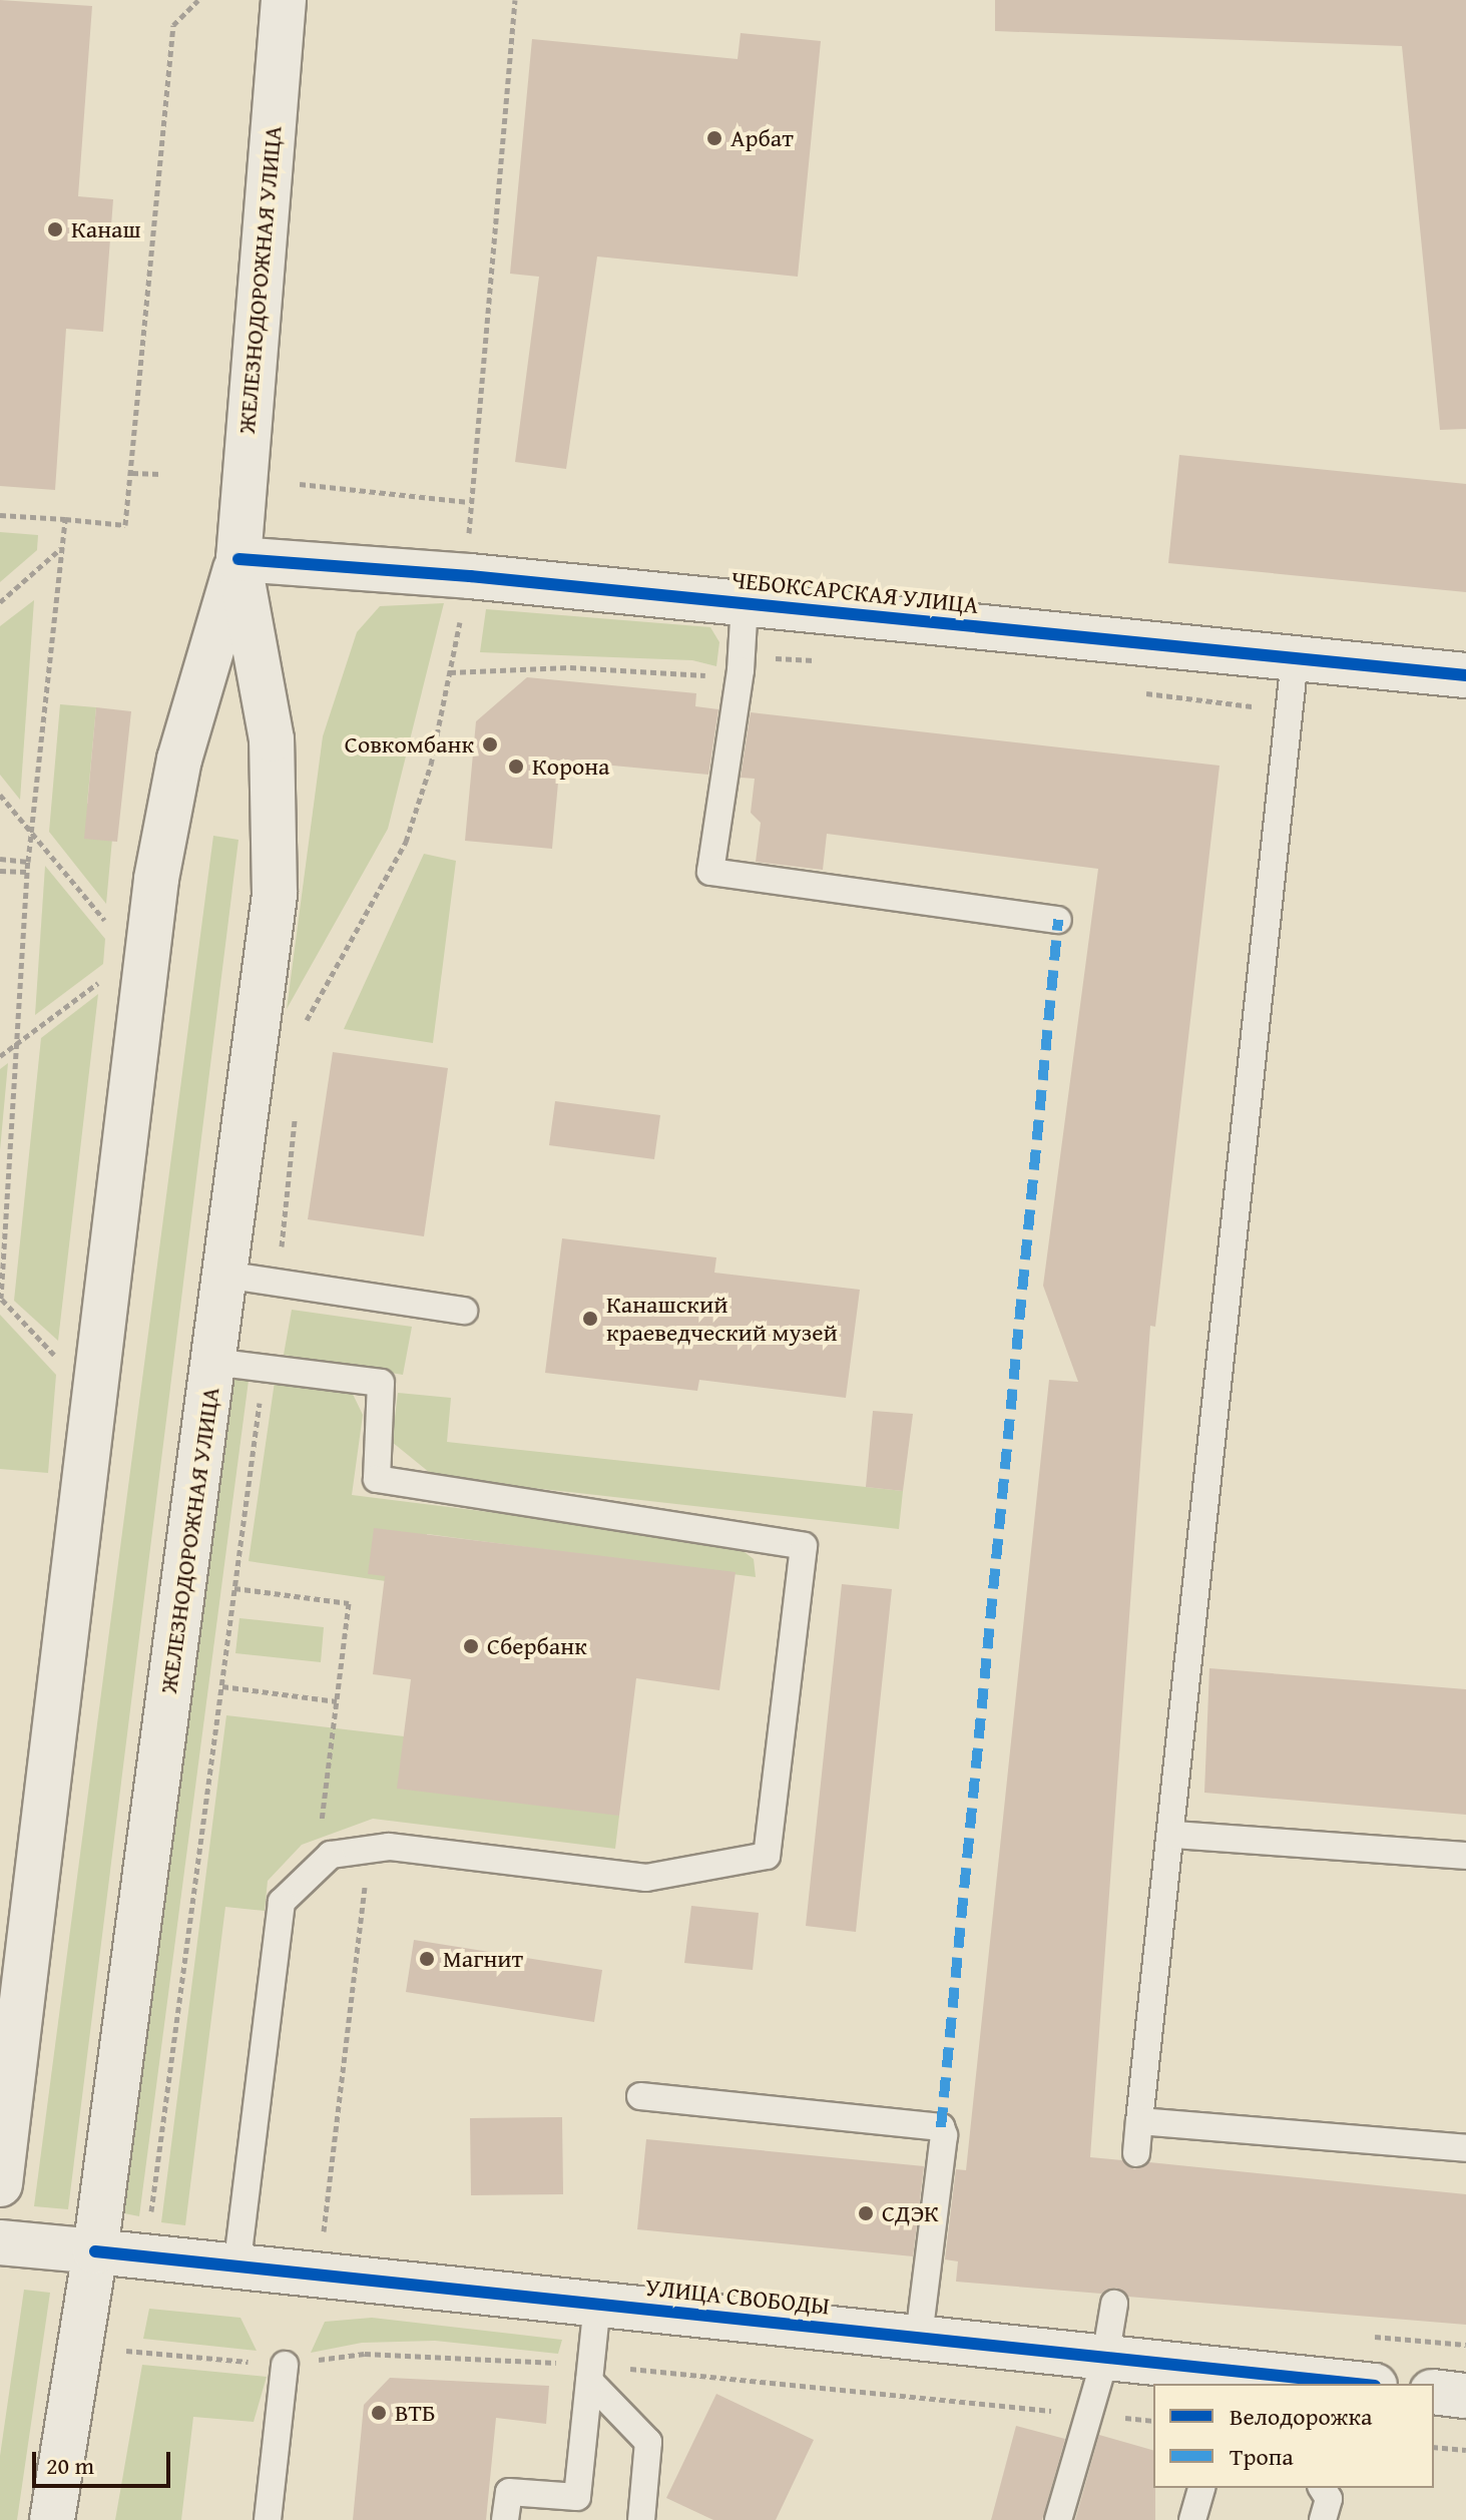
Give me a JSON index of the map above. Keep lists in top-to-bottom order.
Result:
{
  "streets": {
    "main road": ["ЖЕЛЕЗНОДОРОЖНАЯ УЛИЦА", "ЧЕБОКСАРСКАЯ УЛИЦА", "УЛИЦА СВОБОДЫ"]
  },
  "crossings": [
    ["ЖЕЛЕЗНОДОРОЖНАЯ УЛИЦА", "ЧЕБОКСАРСКАЯ УЛИЦА"],
    ["ЖЕЛЕЗНОДОРОЖНАЯ УЛИЦА", "УЛИЦА СВОБОДЫ"]
  ],
  "places": [
    "Арбат",
    "Канаш",
    "Совкомбанк",
    "Корона",
    "Канашский краеведческий музей",
    "Сбербанк",
    "Магнит",
    "СДЭК",
    "ВТБ"
  ],
  "legend": ["Велодорожка", "Тропа"],
  "scale_bar": "20 m"
}
